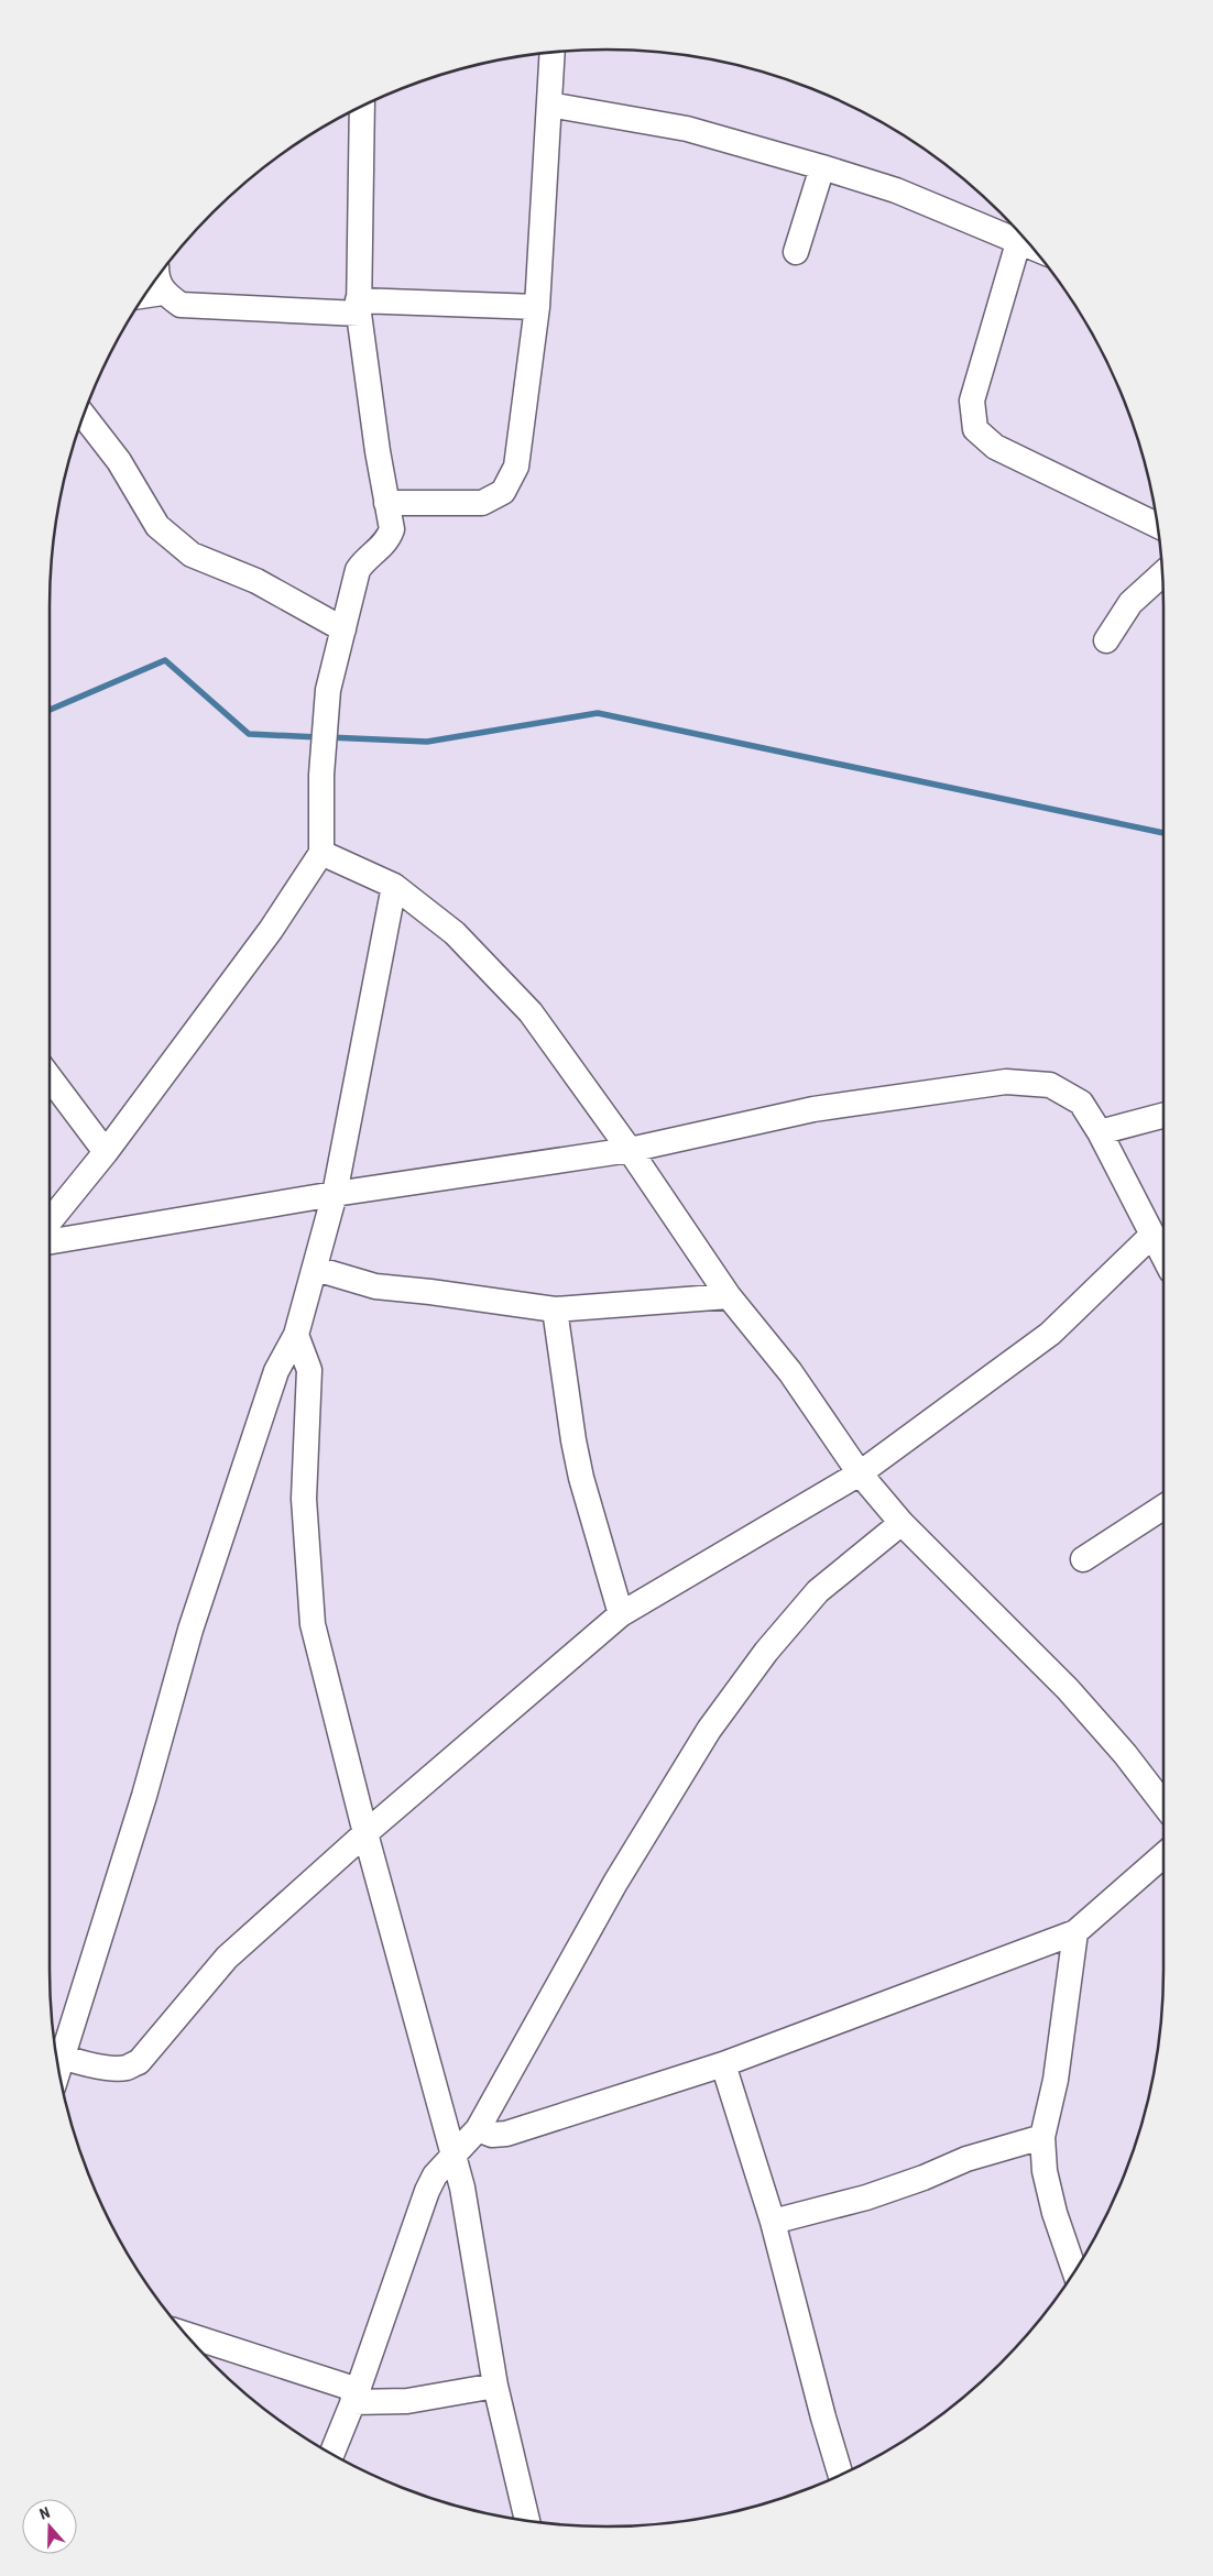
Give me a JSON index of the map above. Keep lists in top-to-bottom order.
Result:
{
  "north": "top"
}
